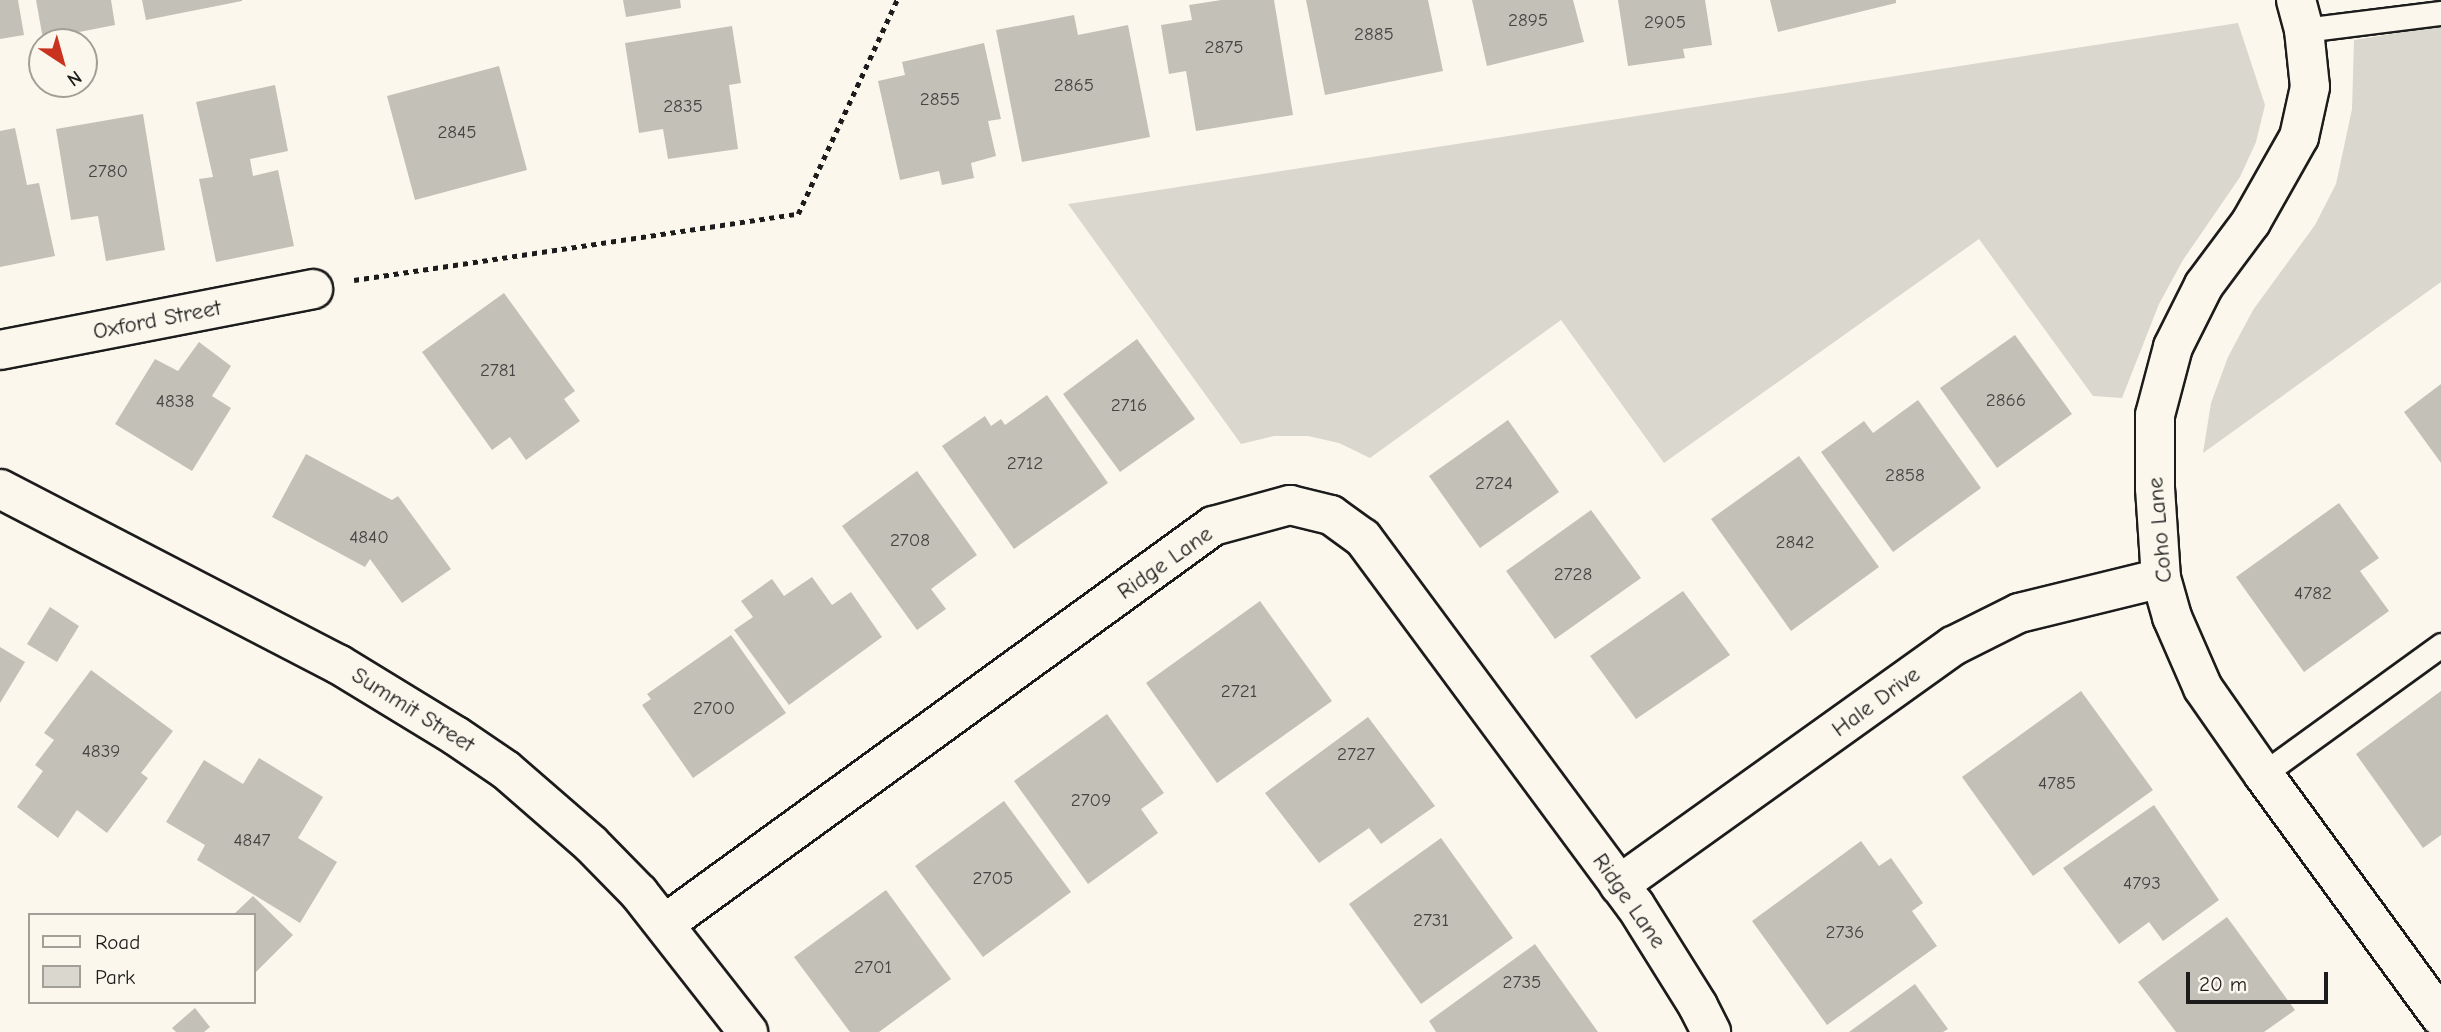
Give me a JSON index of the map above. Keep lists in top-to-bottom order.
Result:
{
  "streets": {
    "street": [
      "Oxford Street",
      "Coho Lane",
      "Ridge Lane",
      "Hale Drive",
      "Summit Street"
    ]
  },
  "crossings": [
    ["Coho Lane", "Hale Drive"],
    ["Ridge Lane", "Hale Drive"],
    ["Ridge Lane", "Summit Street"]
  ],
  "house_numbers": [
    "2895",
    "2905",
    "2885",
    "2875",
    "2865",
    "2855",
    "2835",
    "2845",
    "2780",
    "2781",
    "2866",
    "4838",
    "2716",
    "2712",
    "2858",
    "2724",
    "4840",
    "2708",
    "2842",
    "2728",
    "4782",
    "2721",
    "2700",
    "4839",
    "2727",
    "4785",
    "2709",
    "4847",
    "2705",
    "4793",
    "2731",
    "2736",
    "2701",
    "2735"
  ],
  "legend": ["Road", "Park"],
  "scale_bar": "20 m",
  "north": "bottom right"
}
